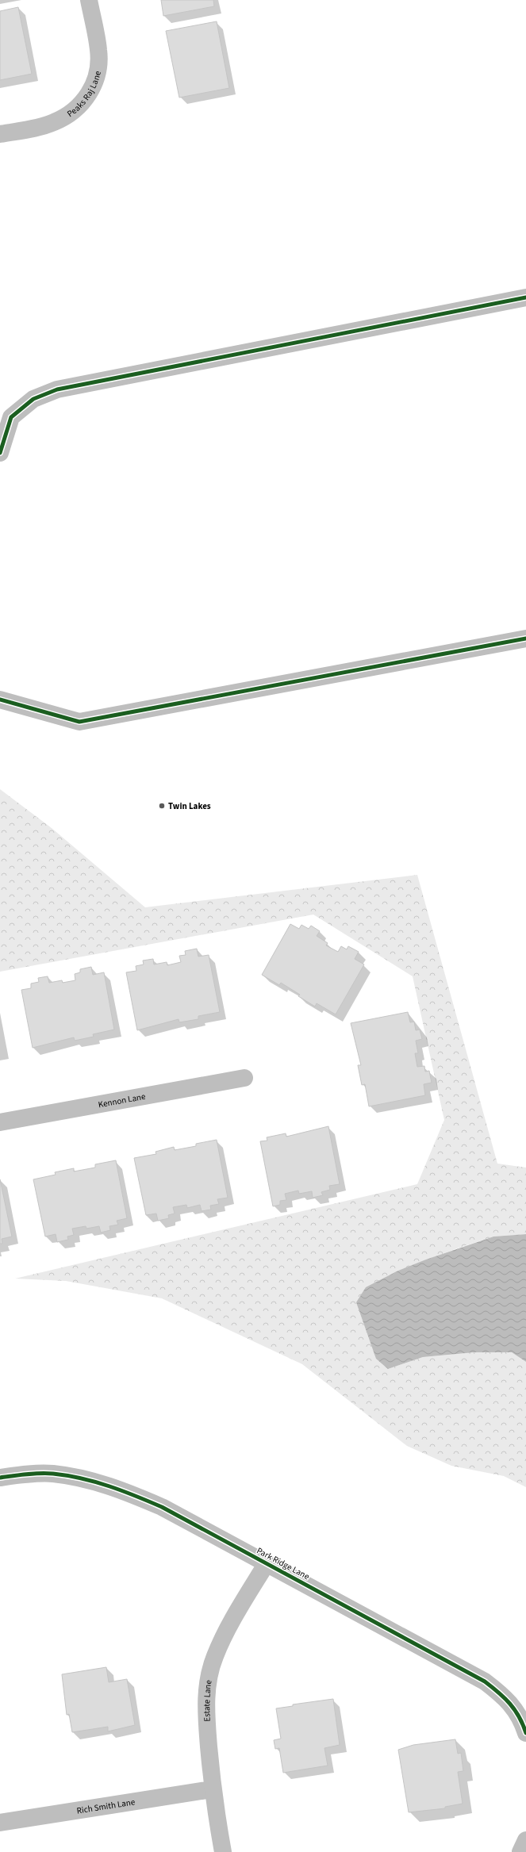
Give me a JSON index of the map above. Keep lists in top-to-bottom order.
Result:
{
  "streets": {
    "street": [
      "Peaks Raj Lane",
      "Kennon Lane",
      "Park Ridge Lane",
      "Estate Lane",
      "Rich Smith Lane"
    ]
  },
  "crossings": [
    ["Park Ridge Lane", "Estate Lane"],
    ["Estate Lane", "Rich Smith Lane"]
  ],
  "places": ["Twin Lakes"]
}
